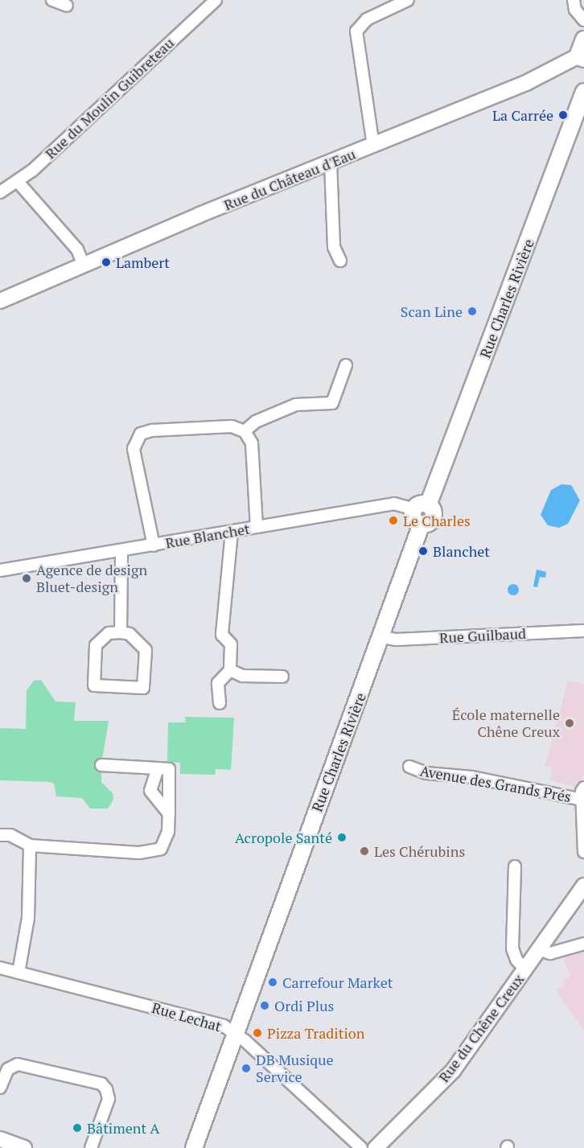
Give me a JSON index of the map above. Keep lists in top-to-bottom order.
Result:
{
  "streets": {
    "main road": ["Rue Charles Rivière"],
    "street": [
      "Rue du Moulin Guibreteau",
      "Rue du Château d'Eau",
      "Rue Blanchet",
      "Rue Guilbaud",
      "Avenue des Grands Prés",
      "Rue Lechat",
      "Rue du Chêne Creux"
    ]
  },
  "crossings": [
    ["Rue Charles Rivière", "Rue Blanchet"],
    ["Rue Charles Rivière", "Rue Guilbaud"],
    ["Rue Charles Rivière", "Rue Lechat"]
  ],
  "places": [
    "La Carrée",
    "Lambert",
    "Scan Line",
    "Le Charles",
    "Blanchet",
    "Agence de design Bluet-design",
    "École maternelle Chêne Creux",
    "Acropole Santé",
    "Les Chérubins",
    "Carrefour Market",
    "Ordi Plus",
    "Pizza Tradition",
    "DB Musique Service",
    "Bâtiment A"
  ]
}
